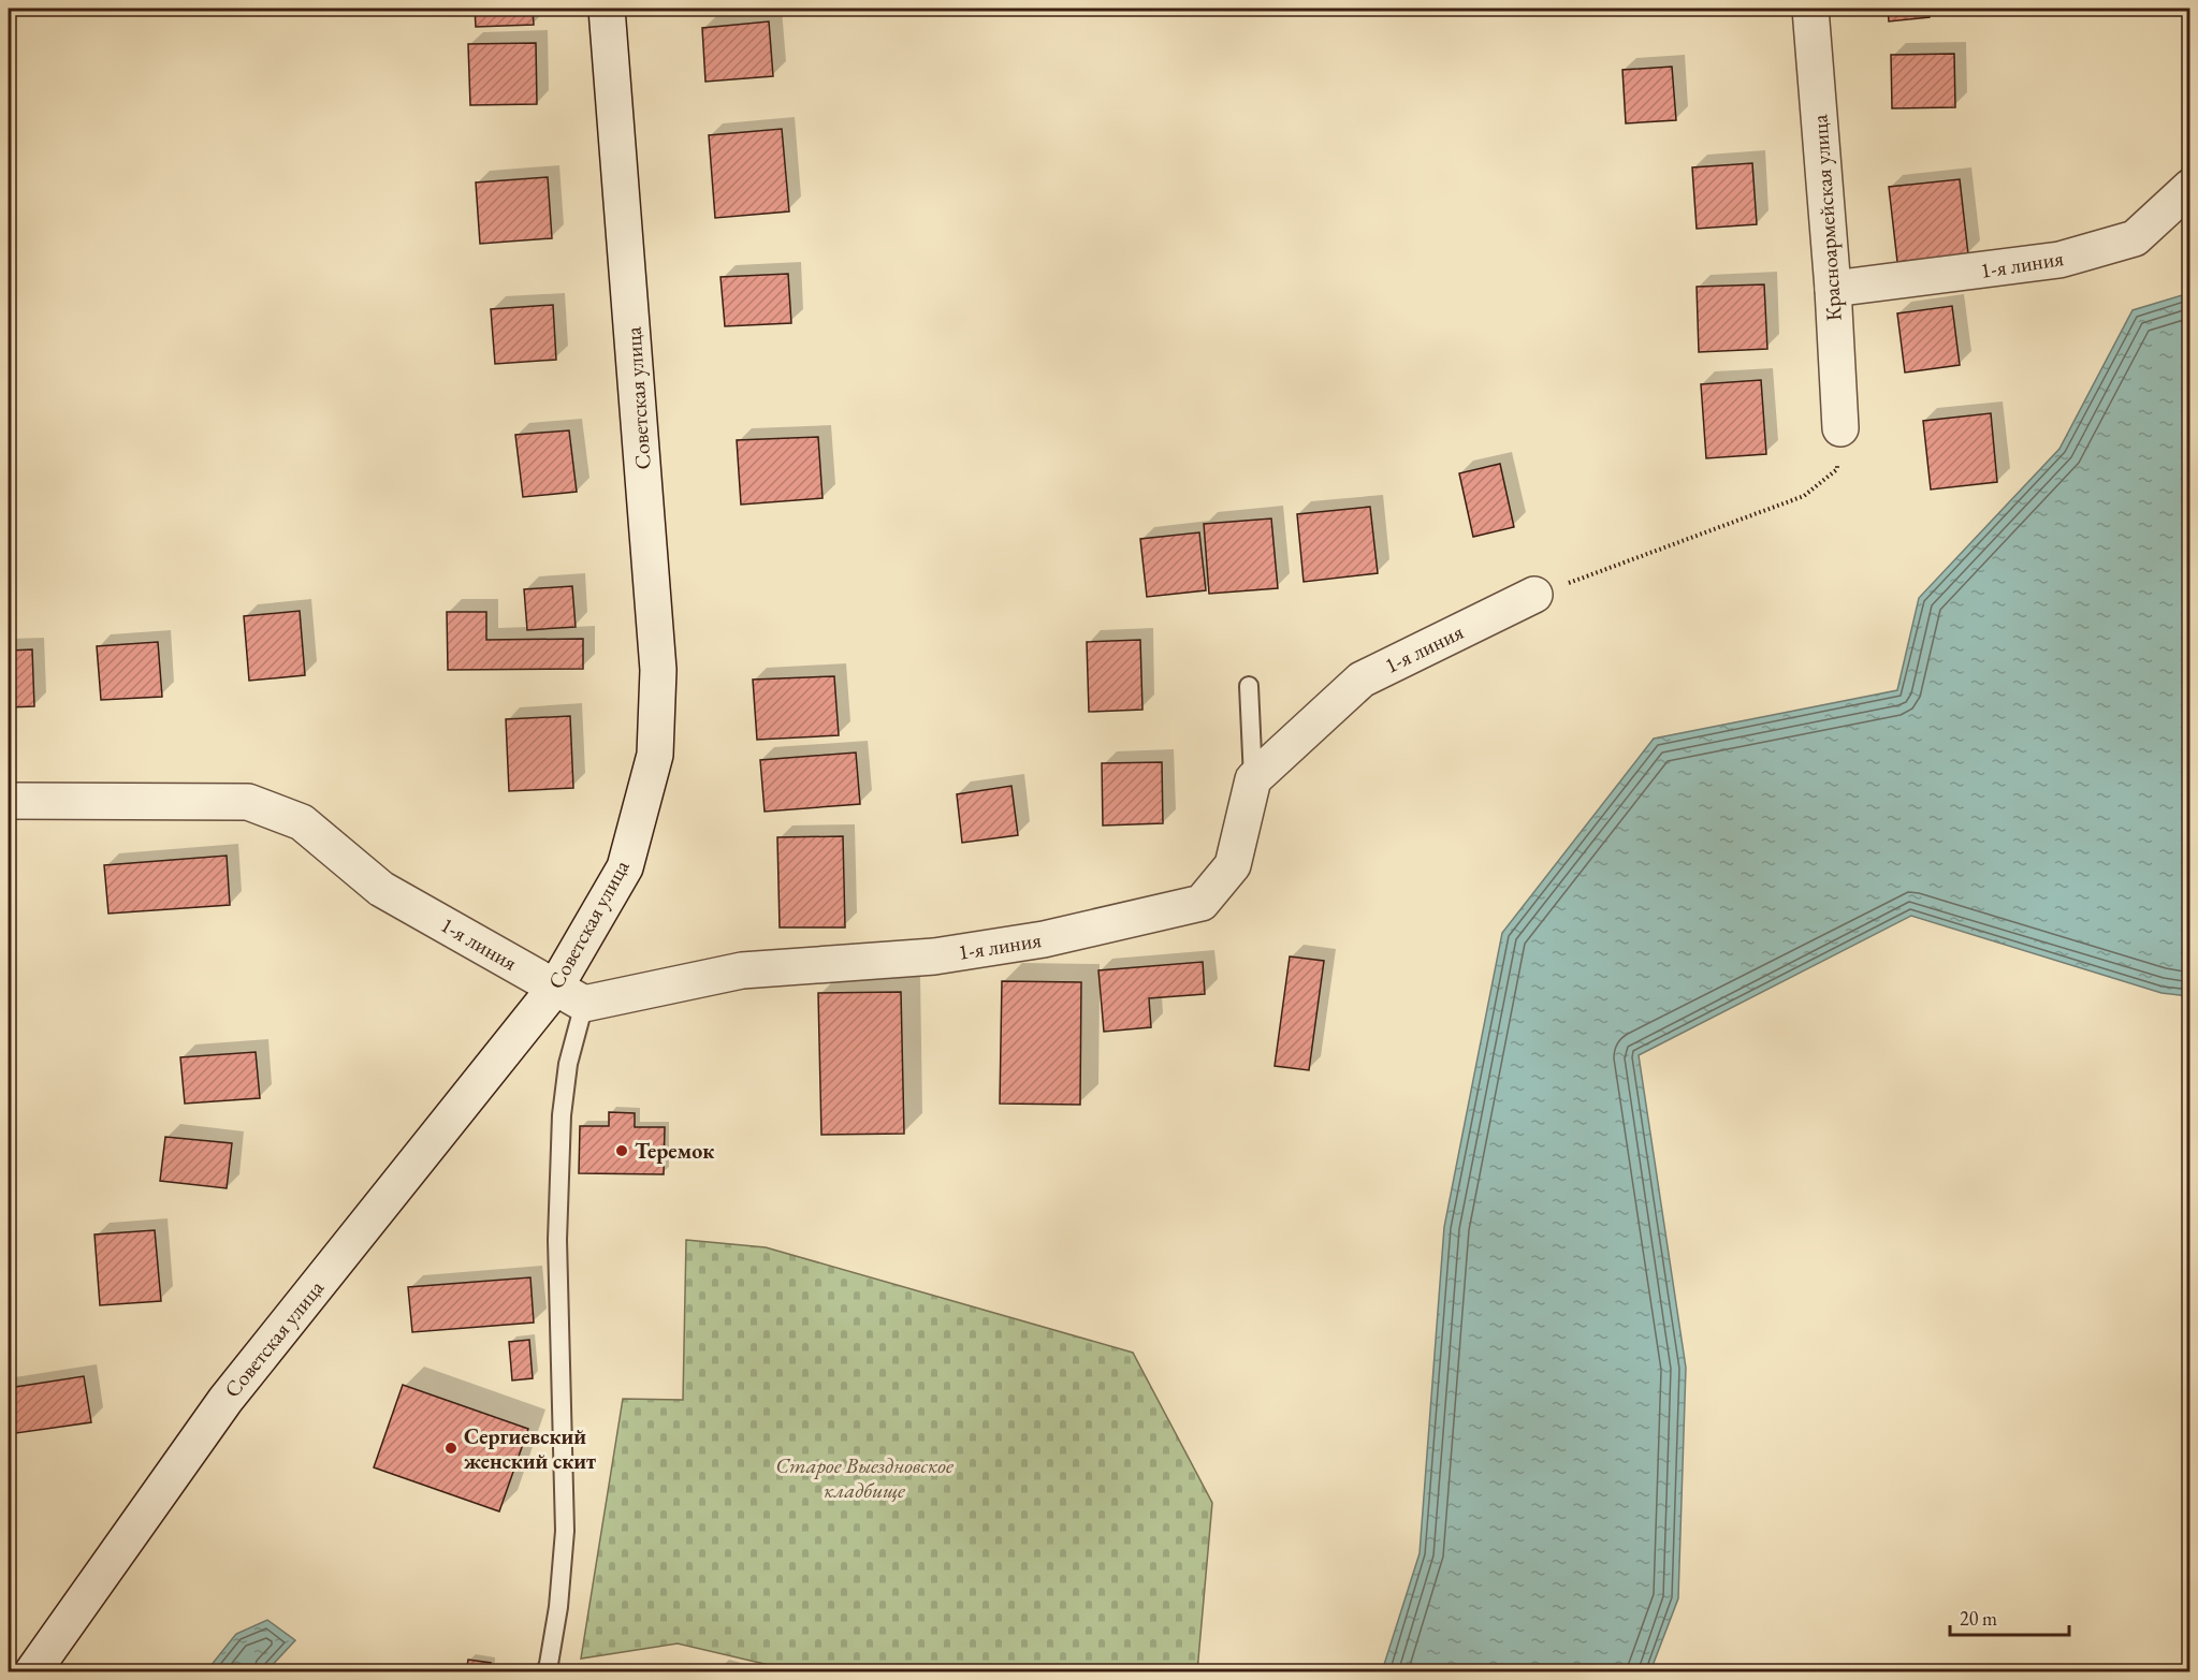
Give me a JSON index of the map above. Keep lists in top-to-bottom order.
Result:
{
  "streets": {
    "street": ["Красноармейская улица", "1-я линия", "Советская улица"]
  },
  "crossings": [
    ["Красноармейская улица", "1-я линия"],
    ["1-я линия", "Советская улица"]
  ],
  "parks": ["Старое Выездновское кладбище"],
  "places": ["Теремок", "Сергиевский женский скит"],
  "scale_bar": "20 m"
}
